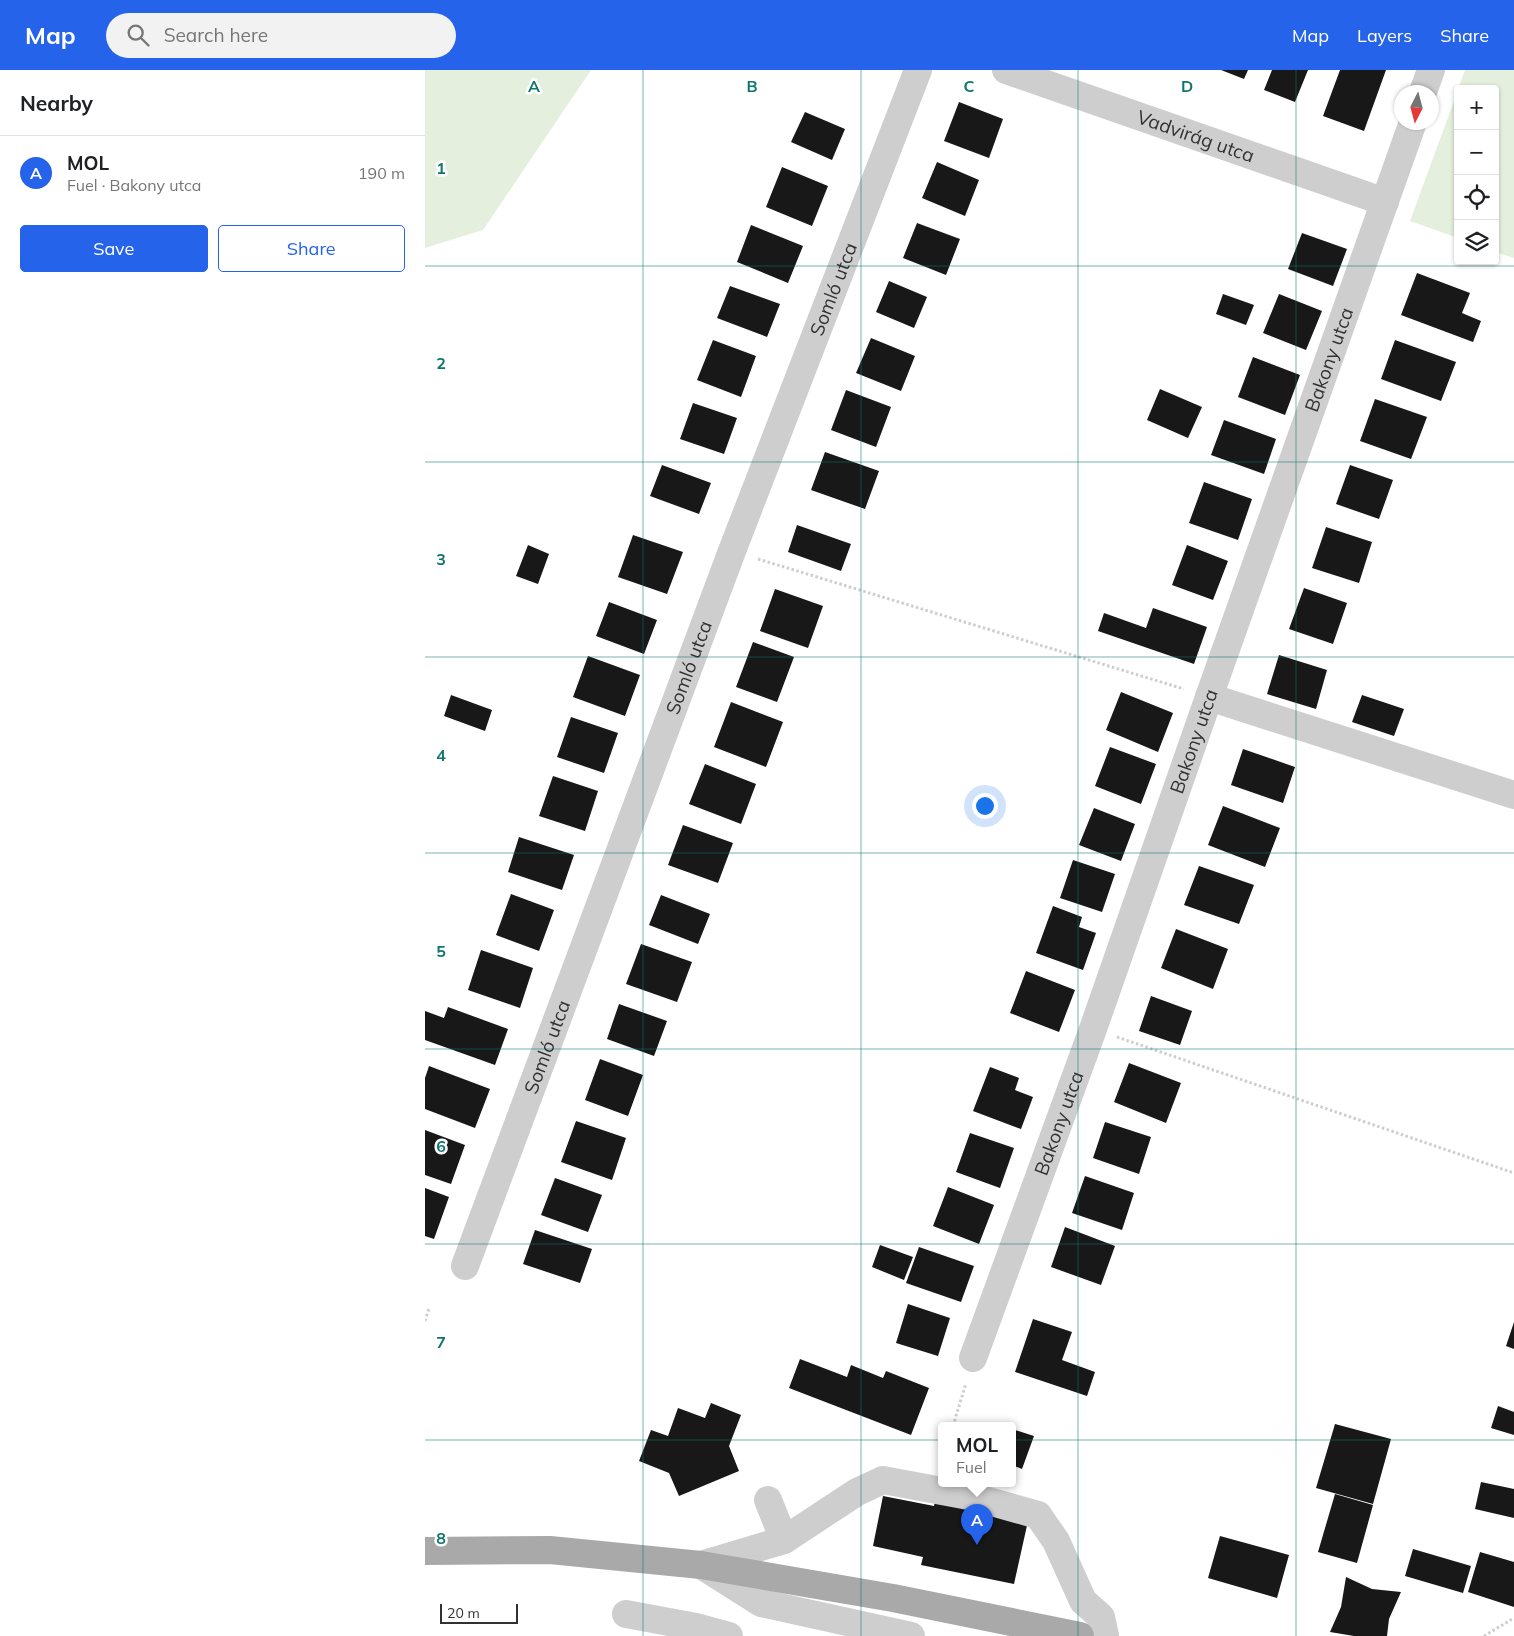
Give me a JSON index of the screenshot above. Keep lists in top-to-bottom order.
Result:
{
  "streets": {
    "street": ["Vadvirág utca", "Somló utca", "Bakony utca"]
  },
  "crossings": [
    ["Vadvirág utca", "Bakony utca"]
  ],
  "scale_bar": "20 m",
  "north": "bottom",
  "page": {
    "header": "Map",
    "search": "Search here",
    "nav": ["Map", "Layers", "Share"],
    "heading": "Nearby",
    "map_buttons": ["+", "−"],
    "list": [
      {
        "mark": "A",
        "name": "MOL",
        "note": "Fuel · Bakony utca",
        "value": "190 m"
      }
    ],
    "buttons": ["Save", "Share"],
    "popup": ["MOL", "Fuel"],
    "pins": "A",
    "scale": "20 m"
  },
  "grid": {
    "columns": [
      "A",
      "B",
      "C",
      "D"
    ],
    "rows": [
      "1",
      "2",
      "3",
      "4",
      "5",
      "6",
      "7",
      "8"
    ]
  }
}
